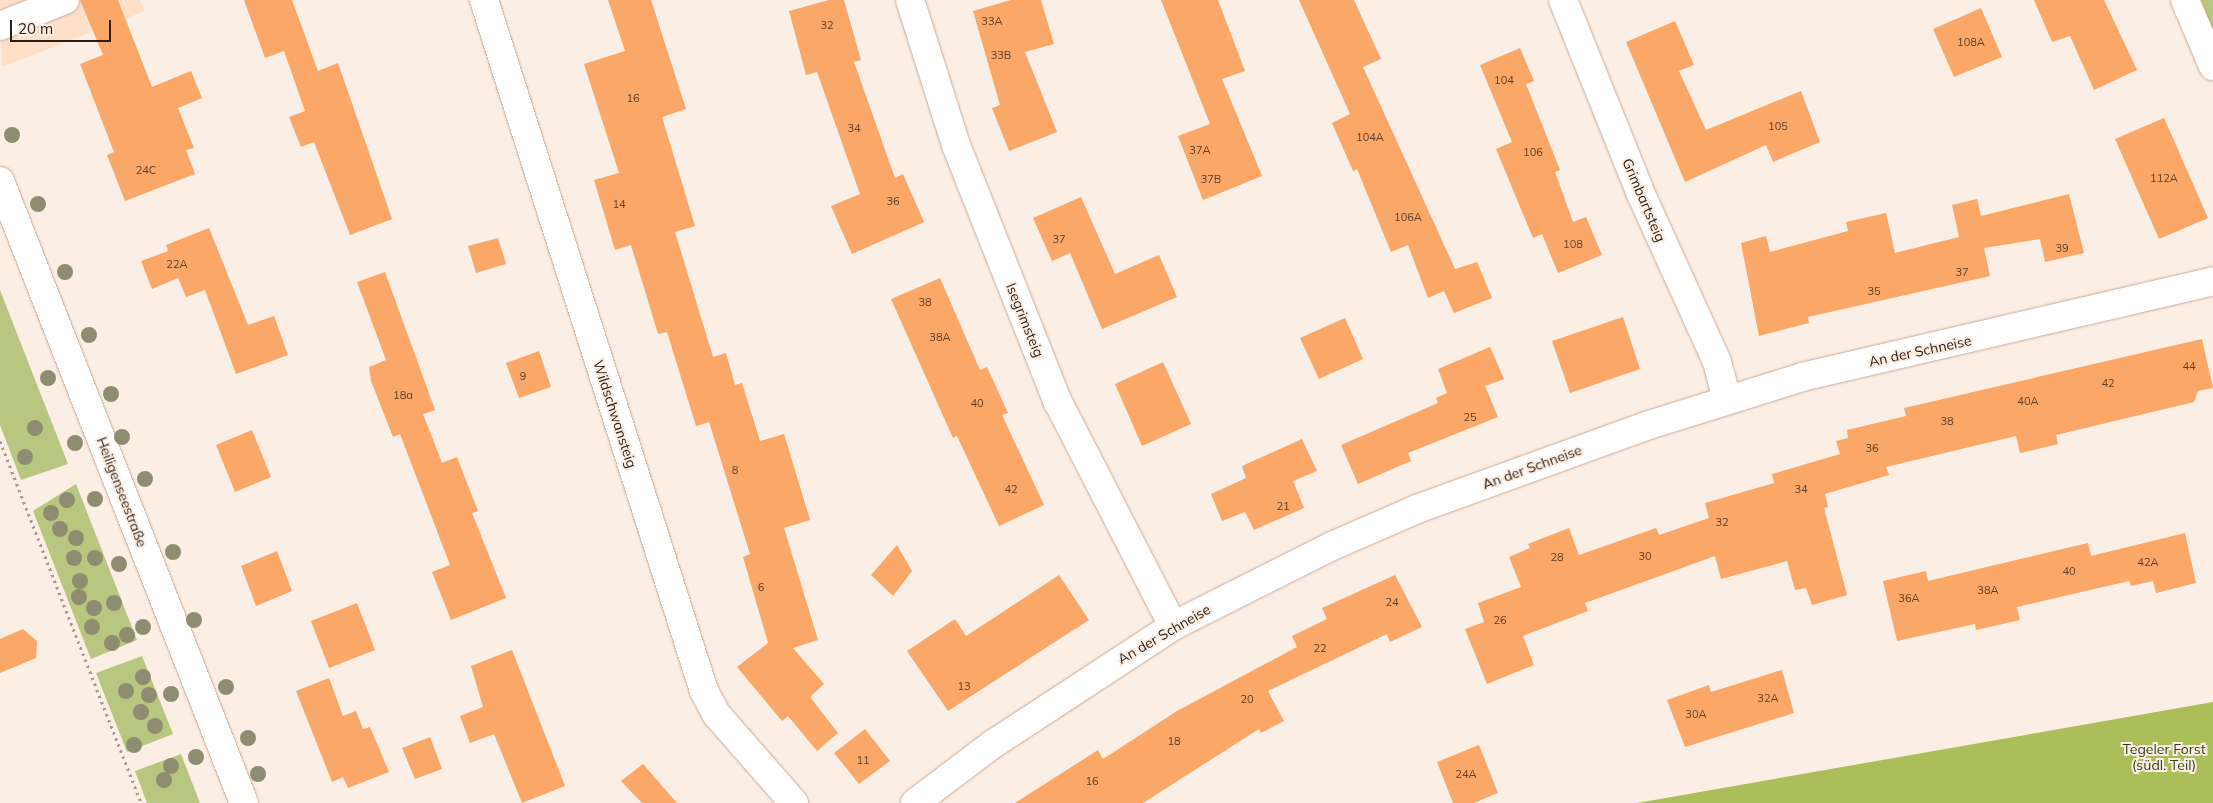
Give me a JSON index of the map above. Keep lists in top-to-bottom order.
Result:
{
  "streets": {
    "street": [
      "Grimbartsteig",
      "Isegrimsteig",
      "An der Schneise",
      "Wildschwansteig",
      "Heiligenseestraße"
    ]
  },
  "crossings": [
    ["Grimbartsteig", "An der Schneise"],
    ["Isegrimsteig", "An der Schneise"]
  ],
  "parks": ["Tegeler Forst (südl. Teil)"],
  "house_numbers": [
    "33A",
    "32",
    "108A",
    "33B",
    "104",
    "16",
    "105",
    "34",
    "104A",
    "37A",
    "106",
    "24C",
    "112A",
    "37B",
    "36",
    "14",
    "106A",
    "37",
    "108",
    "39",
    "22A",
    "37",
    "35",
    "38",
    "38A",
    "44",
    "9",
    "42",
    "18a",
    "40A",
    "40",
    "25",
    "38",
    "36",
    "8",
    "42",
    "34",
    "21",
    "32",
    "30",
    "28",
    "42A",
    "40",
    "6",
    "38A",
    "36A",
    "24",
    "26",
    "22",
    "13",
    "32A",
    "20",
    "30A",
    "18",
    "11",
    "24A",
    "16"
  ],
  "scale_bar": "20 m"
}
